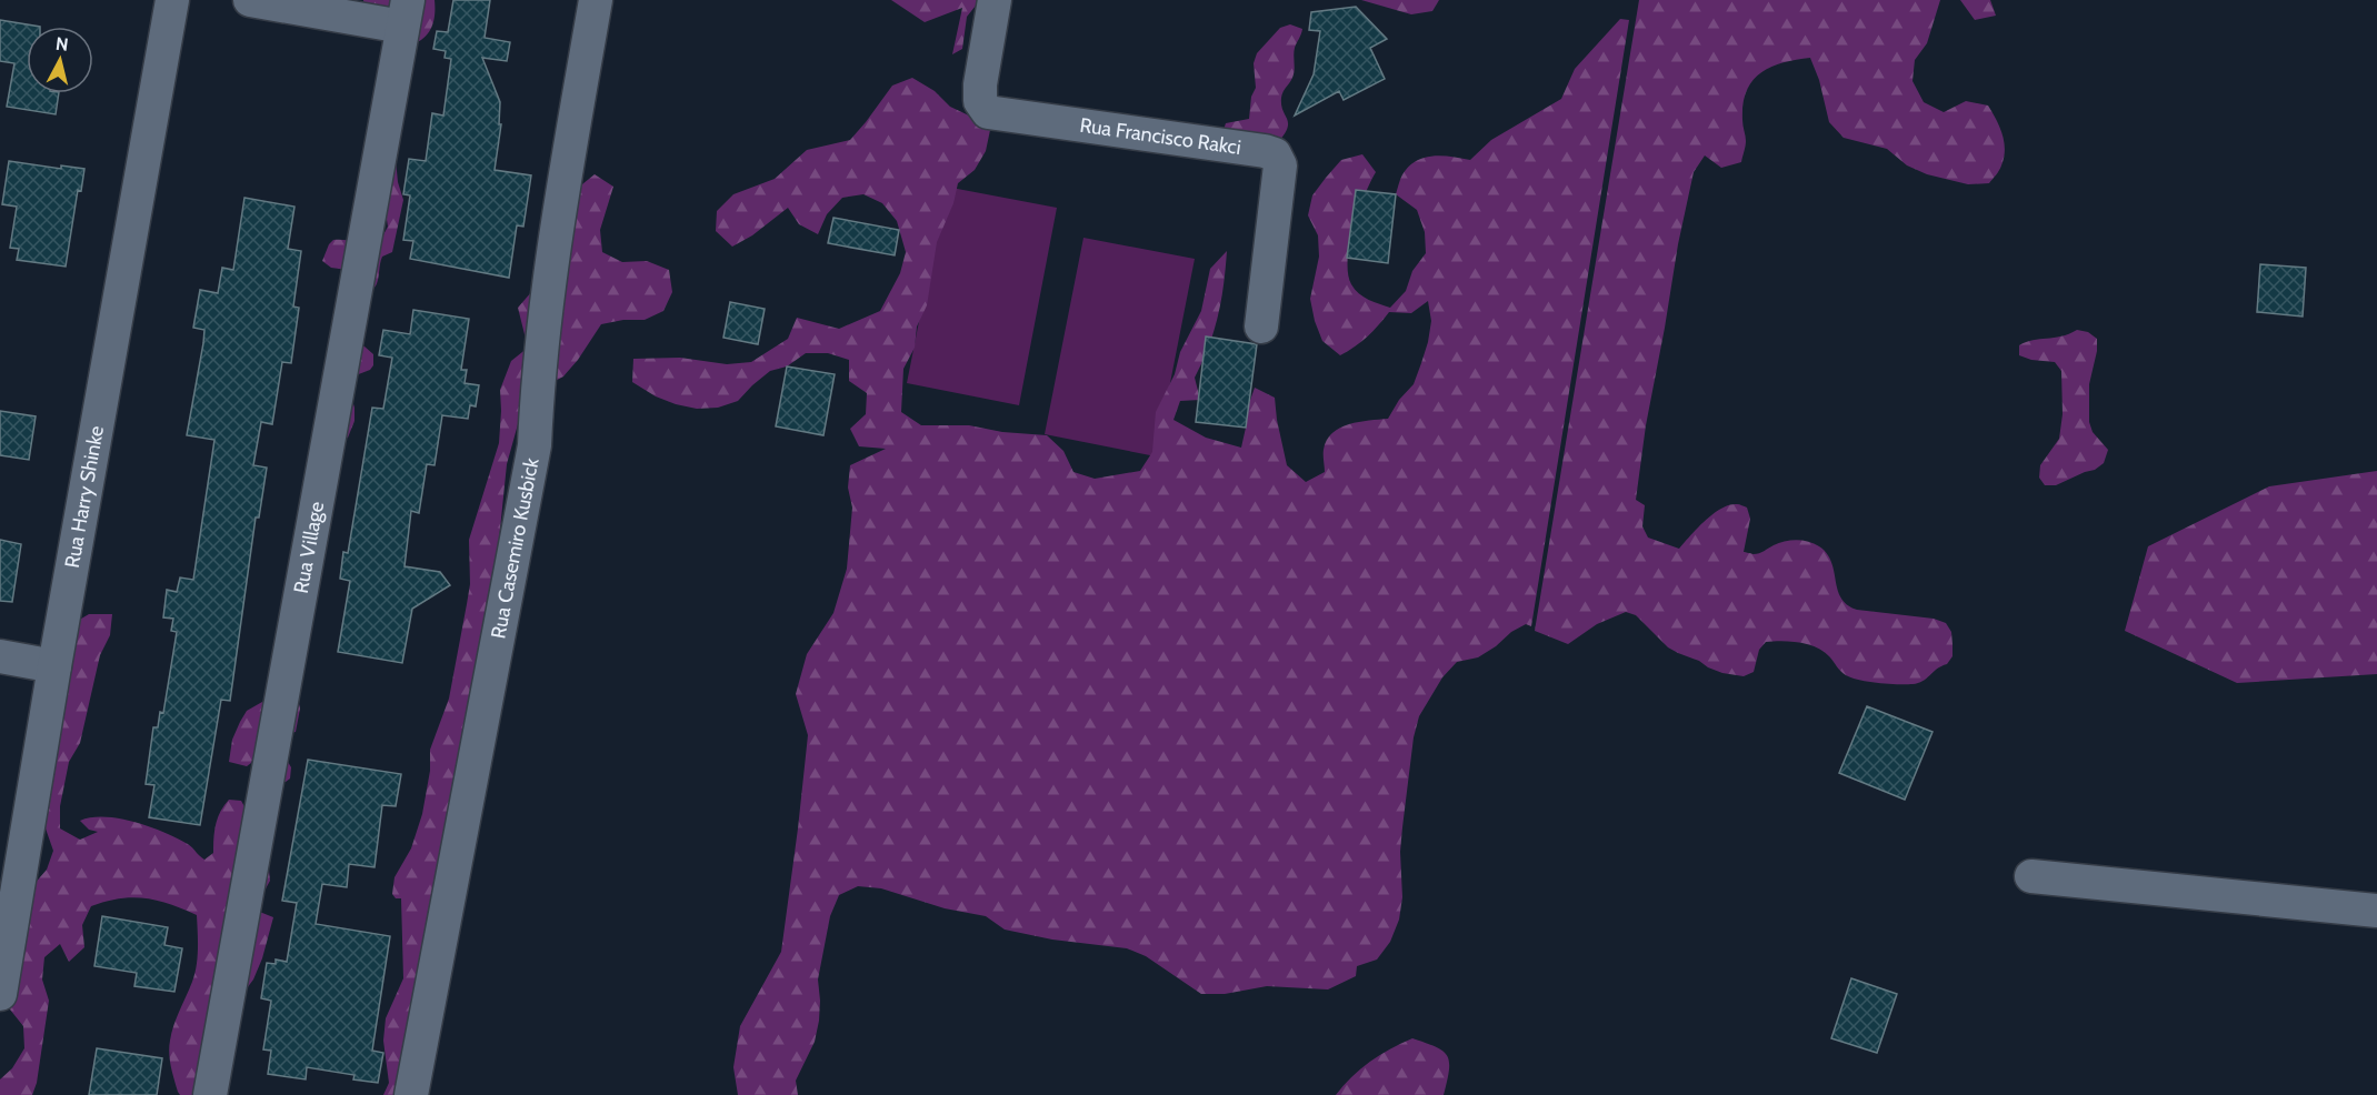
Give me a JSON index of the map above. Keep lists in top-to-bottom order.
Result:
{
  "streets": {
    "street": [
      "Rua Francisco Rakci",
      "Rua Harry Shinke",
      "Rua Village",
      "Rua Casemiro Kusbick"
    ]
  },
  "north": "top"
}
